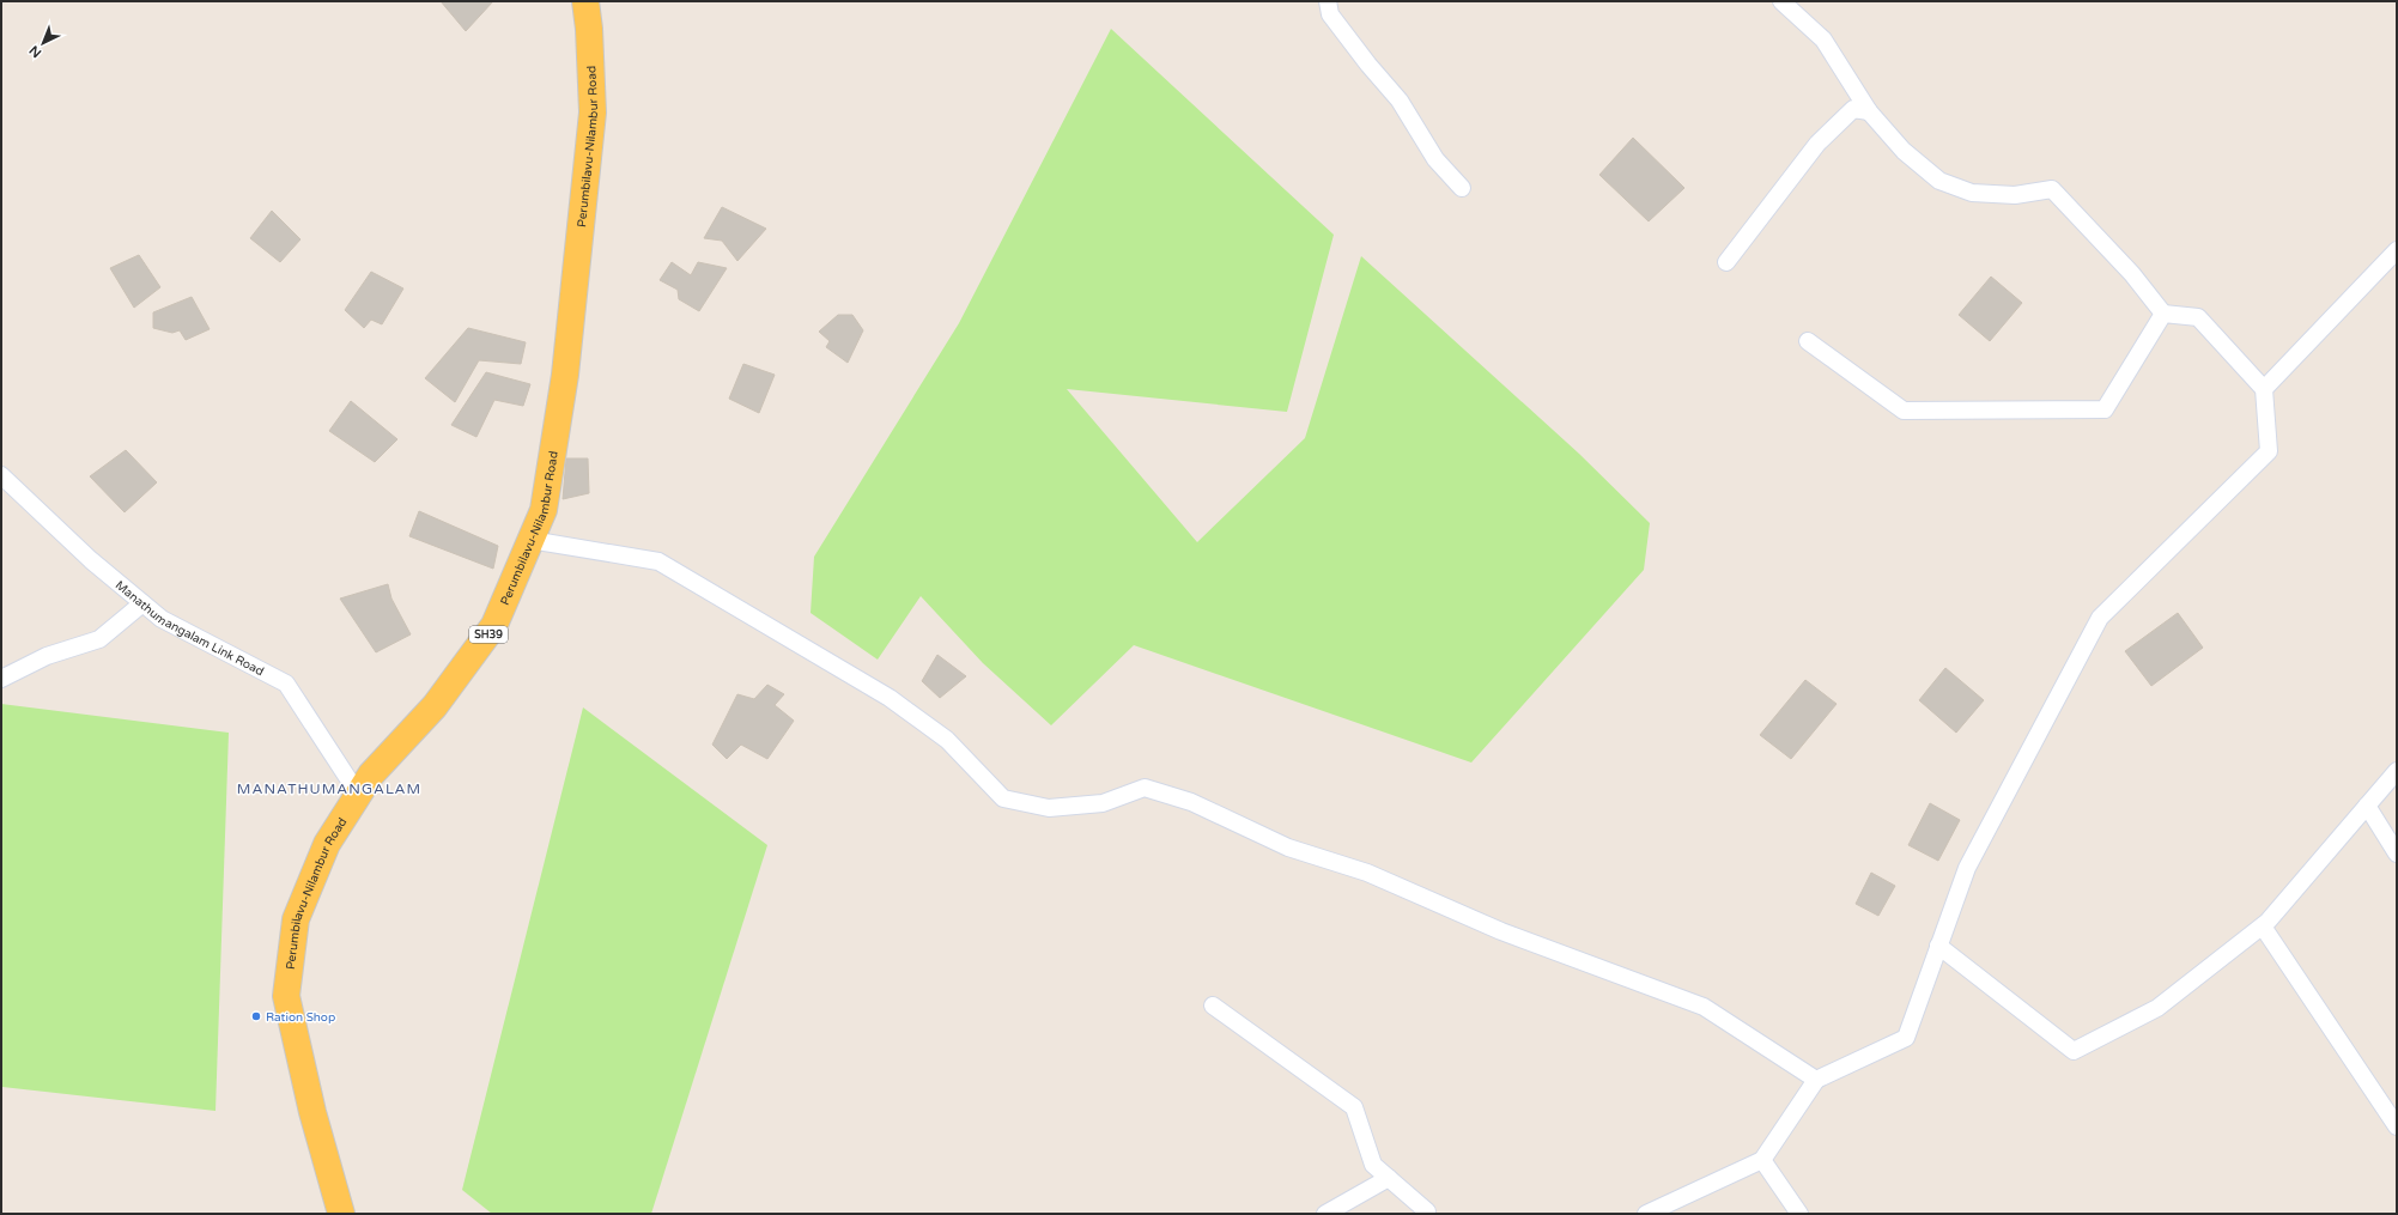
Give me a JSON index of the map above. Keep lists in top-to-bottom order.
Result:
{
  "streets": {
    "main road": ["Perumbilavu-Nilambur Road", "SH39"],
    "street": ["Manathumangalam Link Road"]
  },
  "crossings": [
    ["Perumbilavu-Nilambur Road", "Manathumangalam Link Road"]
  ],
  "districts": ["MANATHUMANGALAM"],
  "places": ["Ration Shop"],
  "north": "bottom left"
}
